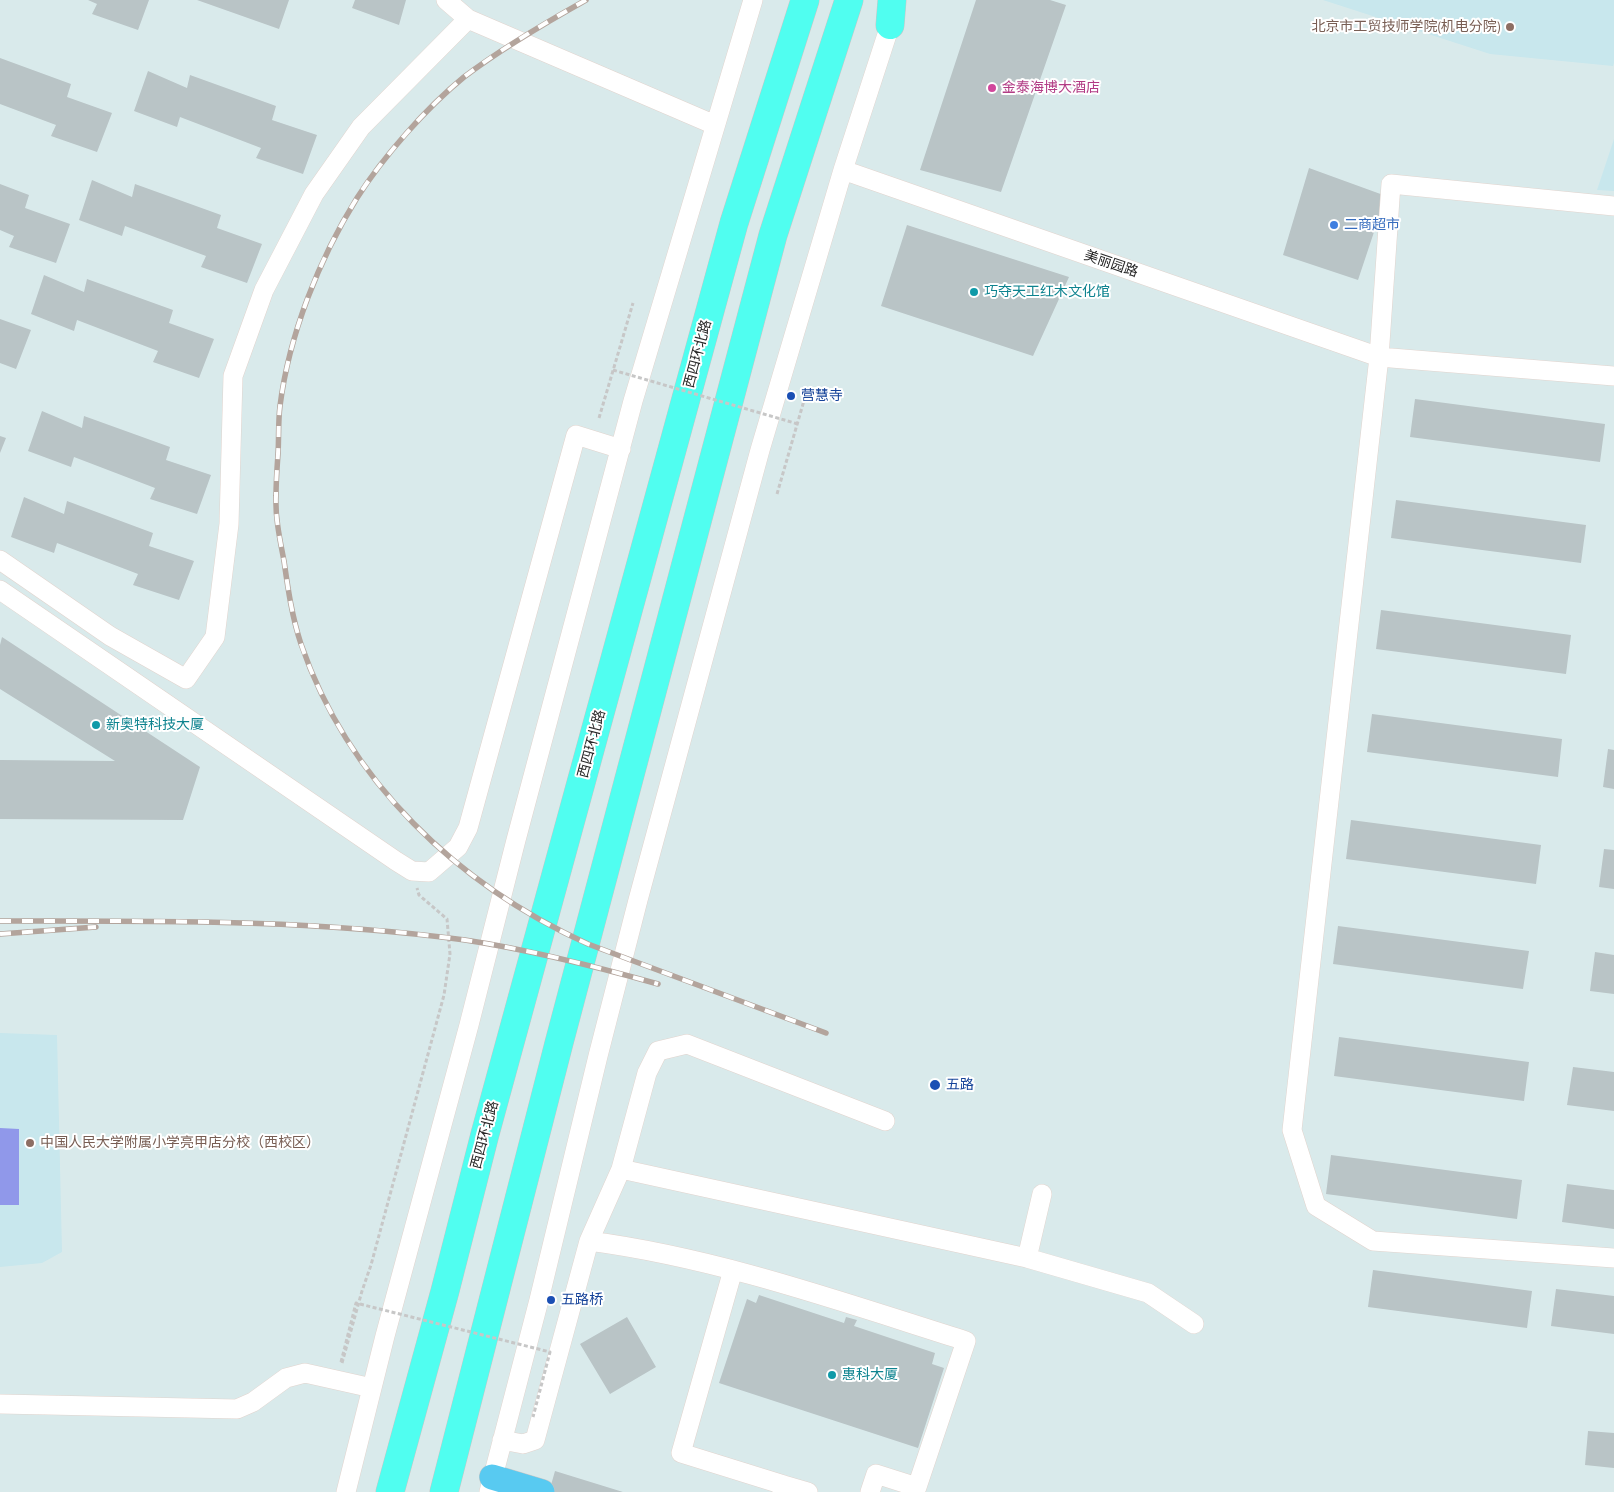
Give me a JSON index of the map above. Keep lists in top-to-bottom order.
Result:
{
  "streets": {
    "highway": ["西四环北路"],
    "street": ["美丽园路"]
  },
  "places": [
    "北京市工贸技师学院(机电分院)",
    "金泰海博大酒店",
    "二商超市",
    "巧夺天工红木文化馆",
    "营慧寺",
    "新奥特科技大厦",
    "五路",
    "中国人民大学附属小学亮甲店分校（西校区）",
    "五路桥",
    "惠科大厦"
  ]
}
